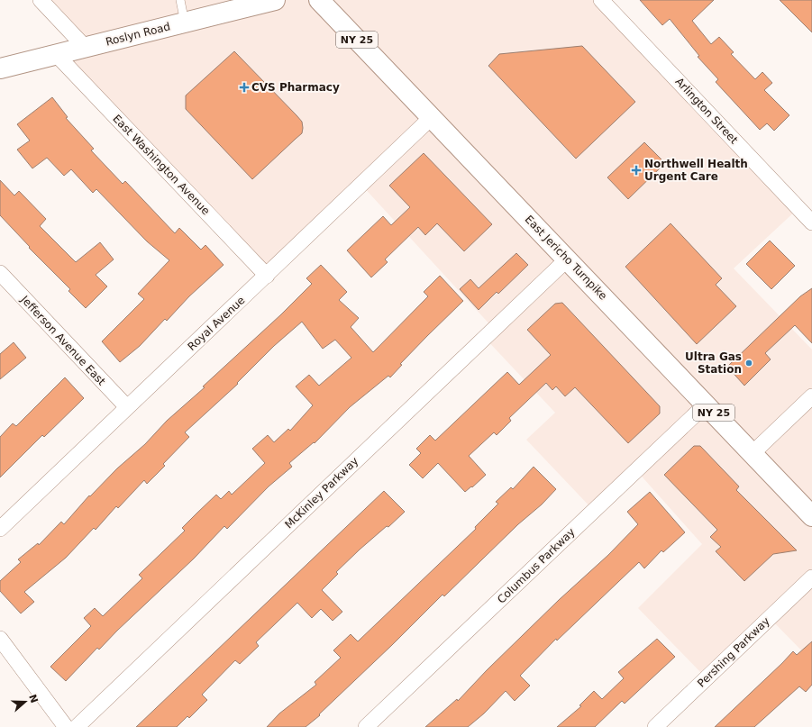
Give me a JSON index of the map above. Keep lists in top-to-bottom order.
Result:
{
  "streets": {
    "main road": ["Roslyn Road", "NY 25", "East Jericho Turnpike"],
    "street": [
      "Arlington Street",
      "East Washington Avenue",
      "Royal Avenue",
      "Jefferson Avenue East",
      "McKinley Parkway",
      "Columbus Parkway",
      "Pershing Parkway"
    ]
  },
  "crossings": [
    ["Roslyn Road", "East Washington Avenue"],
    ["East Washington Avenue", "Royal Avenue"],
    ["East Jericho Turnpike", "Royal Avenue"],
    ["East Jericho Turnpike", "McKinley Parkway"],
    ["East Jericho Turnpike", "Columbus Parkway"],
    ["Royal Avenue", "Jefferson Avenue East"]
  ],
  "places": {
    "health": ["CVS Pharmacy", "Northwell Health Urgent Care"],
    "other": ["Ultra Gas Station"]
  },
  "north": "right"
}
